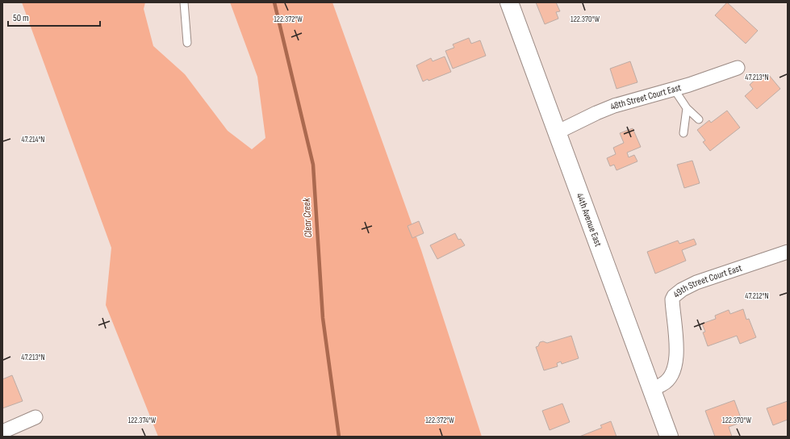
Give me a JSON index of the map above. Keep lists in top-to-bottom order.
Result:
{
  "streets": {
    "street": ["48th Street Court East", "44th Avenue East", "49th Street Court East"]
  },
  "crossings": [
    ["48th Street Court East", "44th Avenue East"],
    ["44th Avenue East", "49th Street Court East"]
  ],
  "water": ["Clear Creek"],
  "scale_bar": "50 m",
  "coordinates": [
    "122.372°W",
    "122.370°W",
    "47.213°N",
    "47.214°N",
    "47.212°N",
    "122.374°W"
  ]
}
